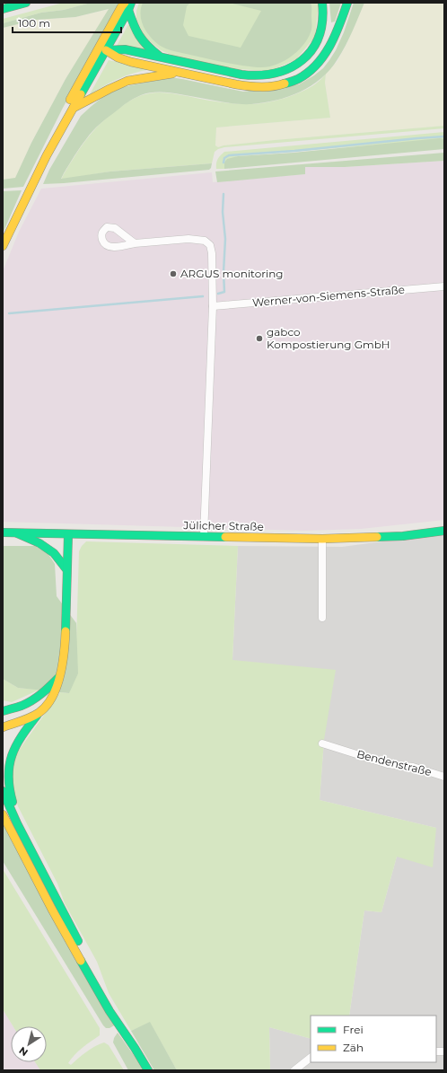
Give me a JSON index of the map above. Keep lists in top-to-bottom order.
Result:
{
  "streets": {
    "main road": ["Jülicher Straße"],
    "street": ["Werner-von-Siemens-Straße", "Bendenstraße"]
  },
  "places": ["ARGUS monitoring", "gabco Kompostierung GmbH"],
  "legend": ["Frei", "Zäh"],
  "scale_bar": "100 m",
  "north": "bottom left"
}
